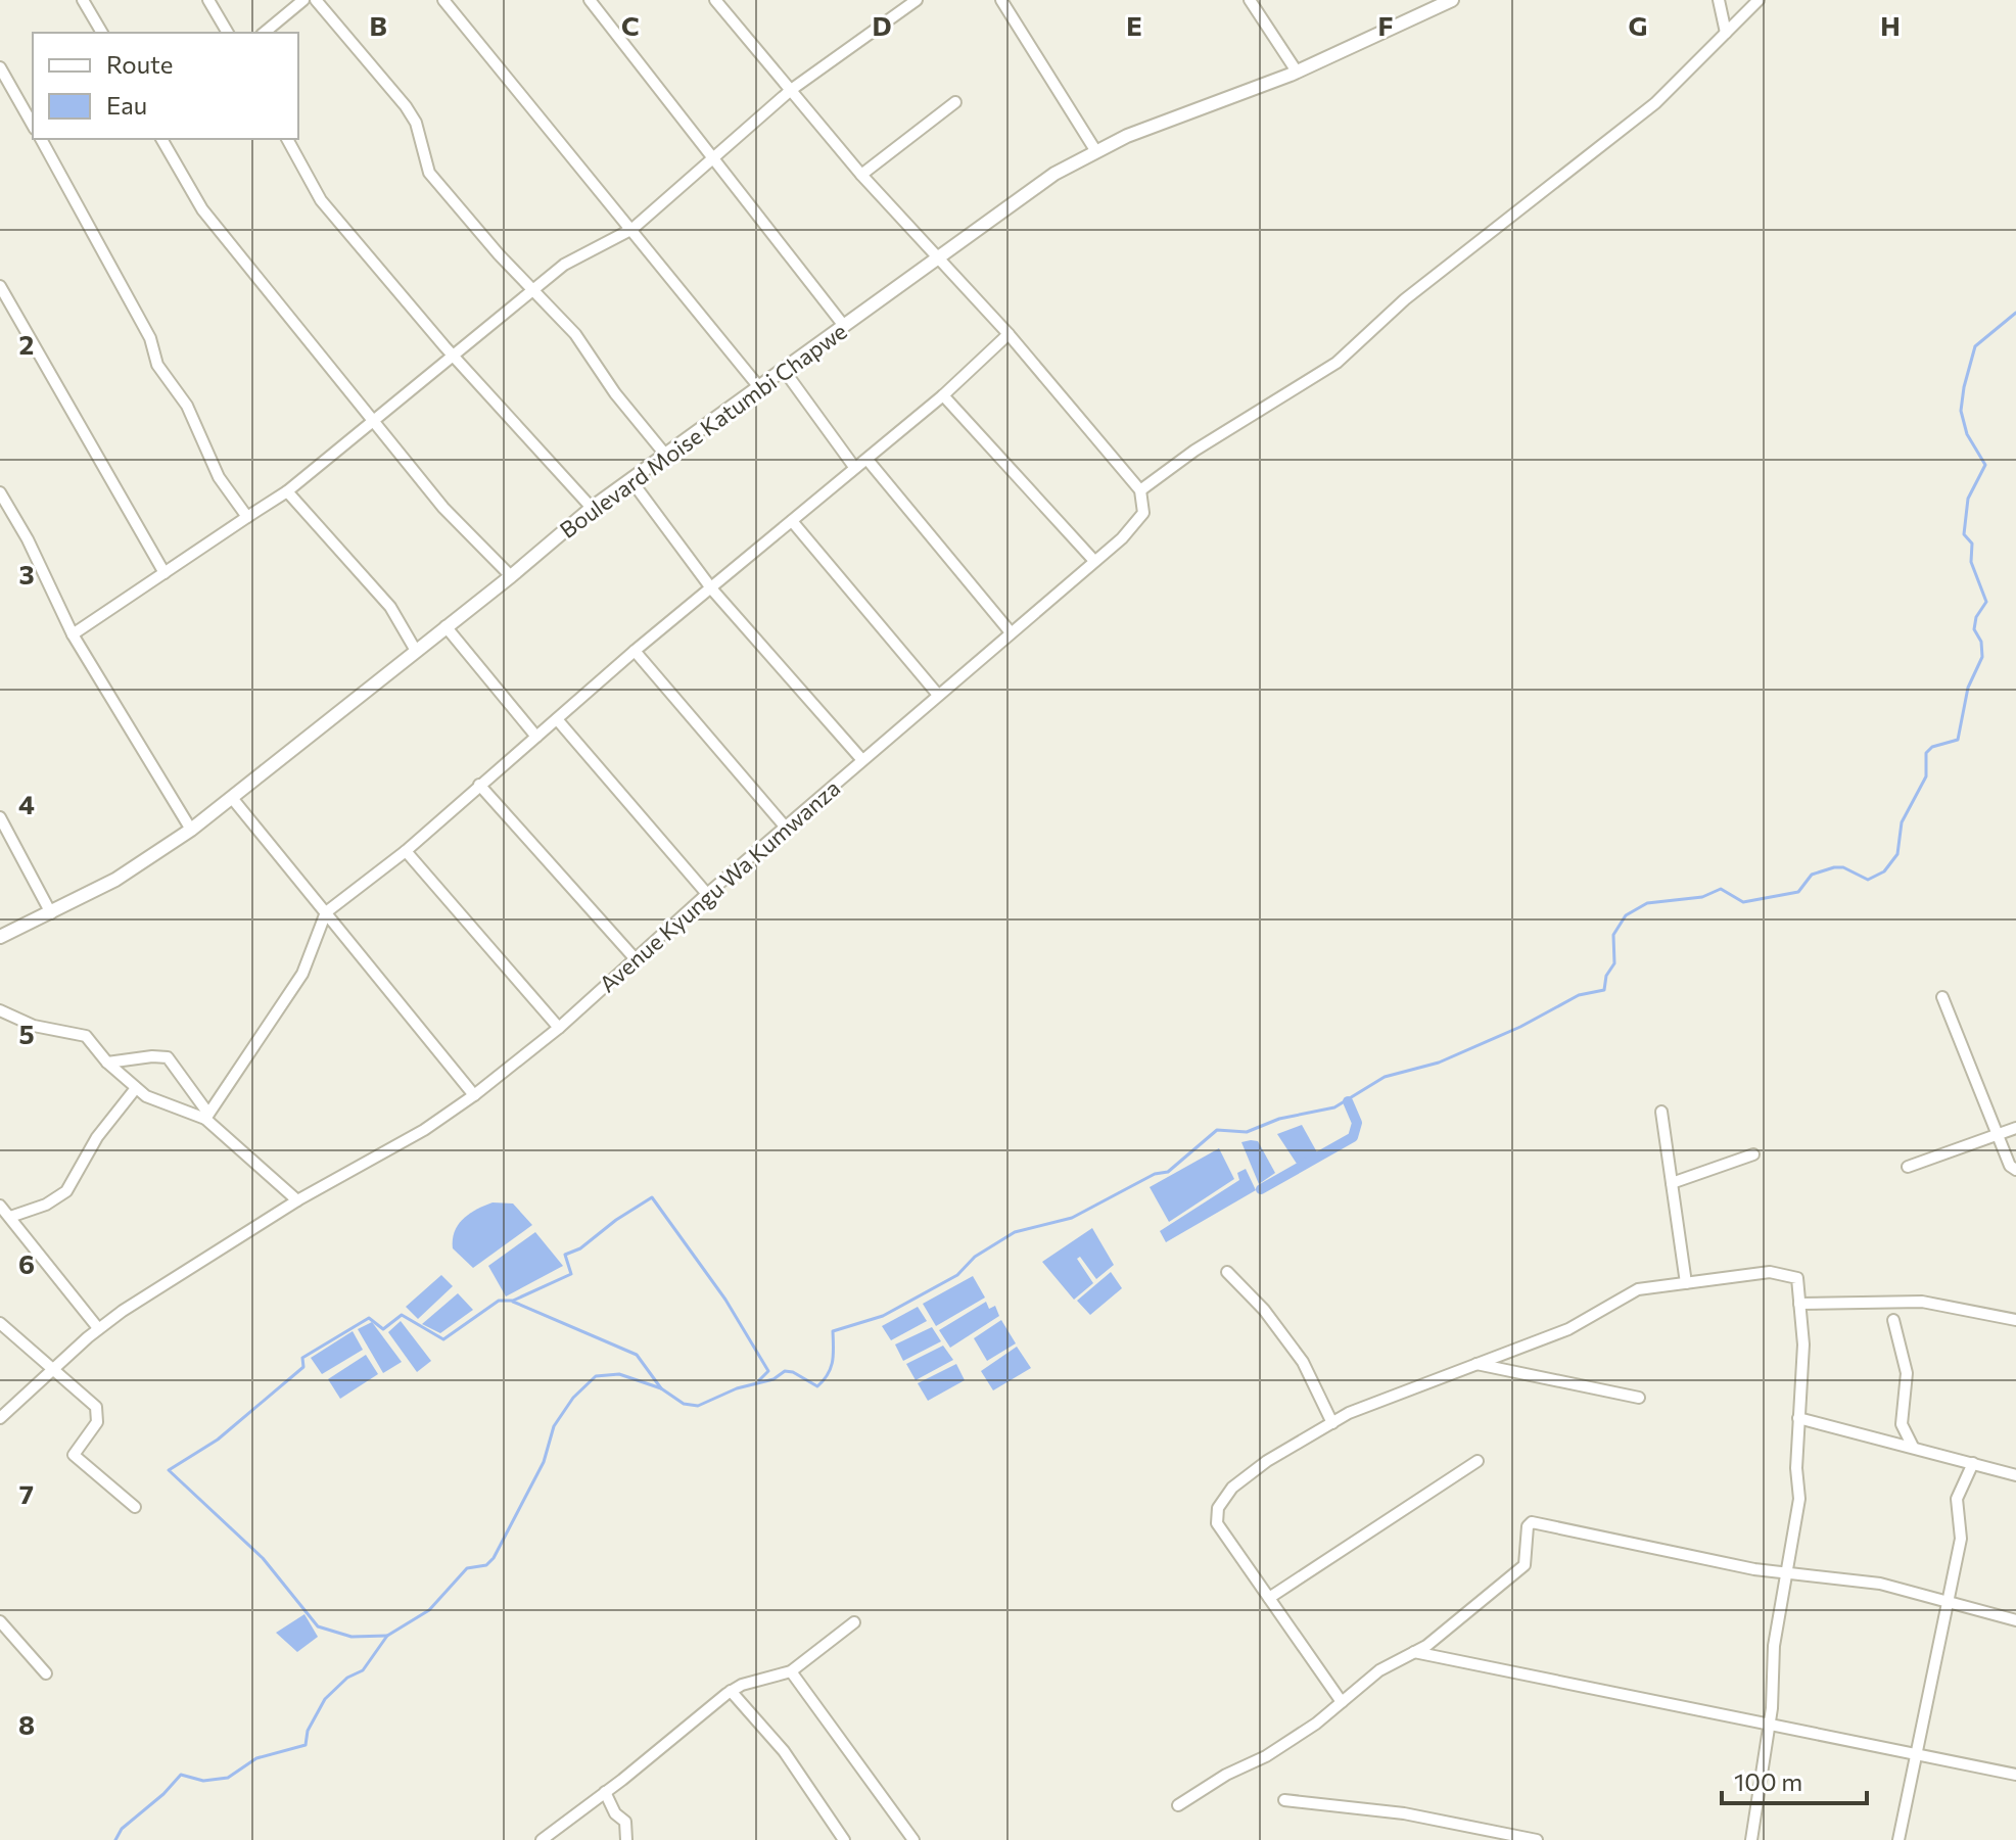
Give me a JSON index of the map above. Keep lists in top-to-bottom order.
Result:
{
  "streets": {
    "street": ["Boulevard Moise Katumbi Chapwe", "Avenue Kyungu Wa Kumwanza"]
  },
  "legend": ["Route", "Eau"],
  "scale_bar": "100 m",
  "grid": {
    "columns": [
      "B",
      "C",
      "D",
      "E",
      "F",
      "G",
      "H"
    ],
    "rows": [
      "2",
      "3",
      "4",
      "5",
      "6",
      "7",
      "8"
    ]
  }
}
